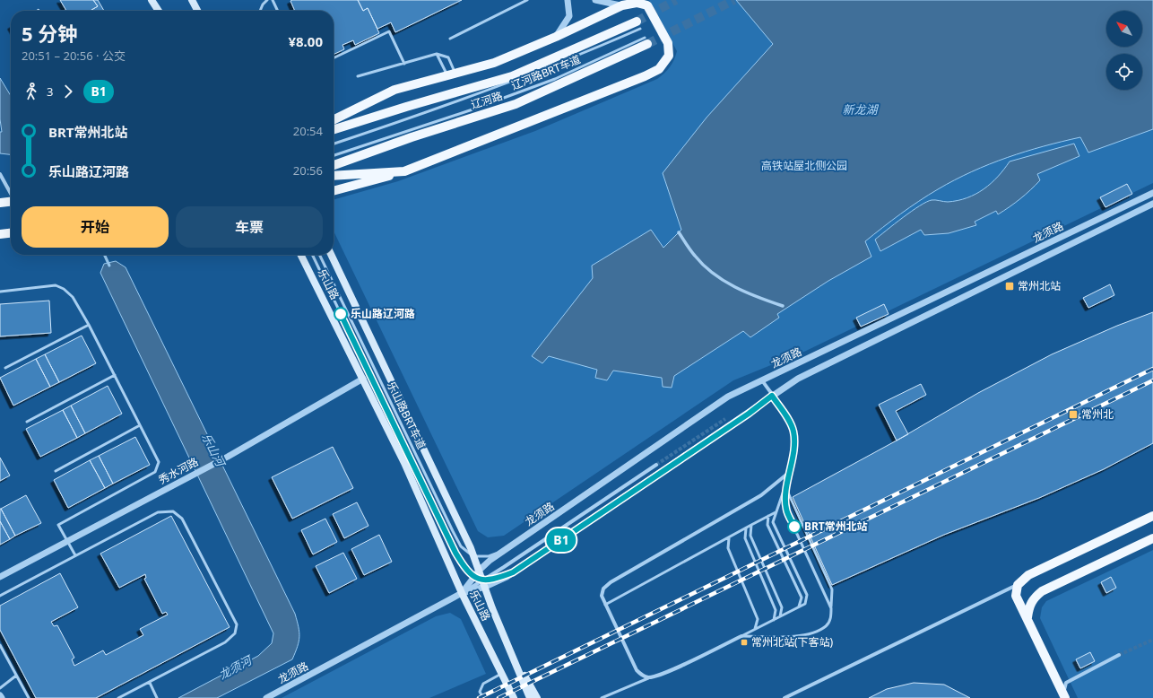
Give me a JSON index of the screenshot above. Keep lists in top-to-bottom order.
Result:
{
  "streets": {
    "main road": ["辽河路", "乐山路"],
    "street": ["龙须路", "秀水河路"],
    "lane": ["辽河路BRT车道", "乐山路BRT车道"]
  },
  "crossings": [
    ["辽河路BRT车道", "辽河路"],
    ["龙须路", "乐山路"],
    ["龙须路", "乐山路BRT车道"],
    ["乐山路", "乐山路BRT车道"],
    ["乐山路", "秀水河路"]
  ],
  "water": ["新龙湖", "乐山河", "龙须河"],
  "parks": ["高铁站屋北侧公园"],
  "places": {
    "transit": ["常州北站", "常州北", "常州北站(下客站)"],
    "other": ["乐山路辽河路", "BRT常州北站"]
  },
  "lines": ["bus line B1"],
  "north": "top left",
  "page": {
    "on_map": "B1",
    "heading": ["5 分钟", "20:51 – 20:56 · 公交", "¥8.00"],
    "legs": ["3", "B1"],
    "list": [
      {
        "name": "BRT常州北站",
        "value": "20:54"
      },
      {
        "name": "乐山路辽河路",
        "value": "20:56"
      }
    ],
    "buttons": ["开始", "车票"]
  }
}
